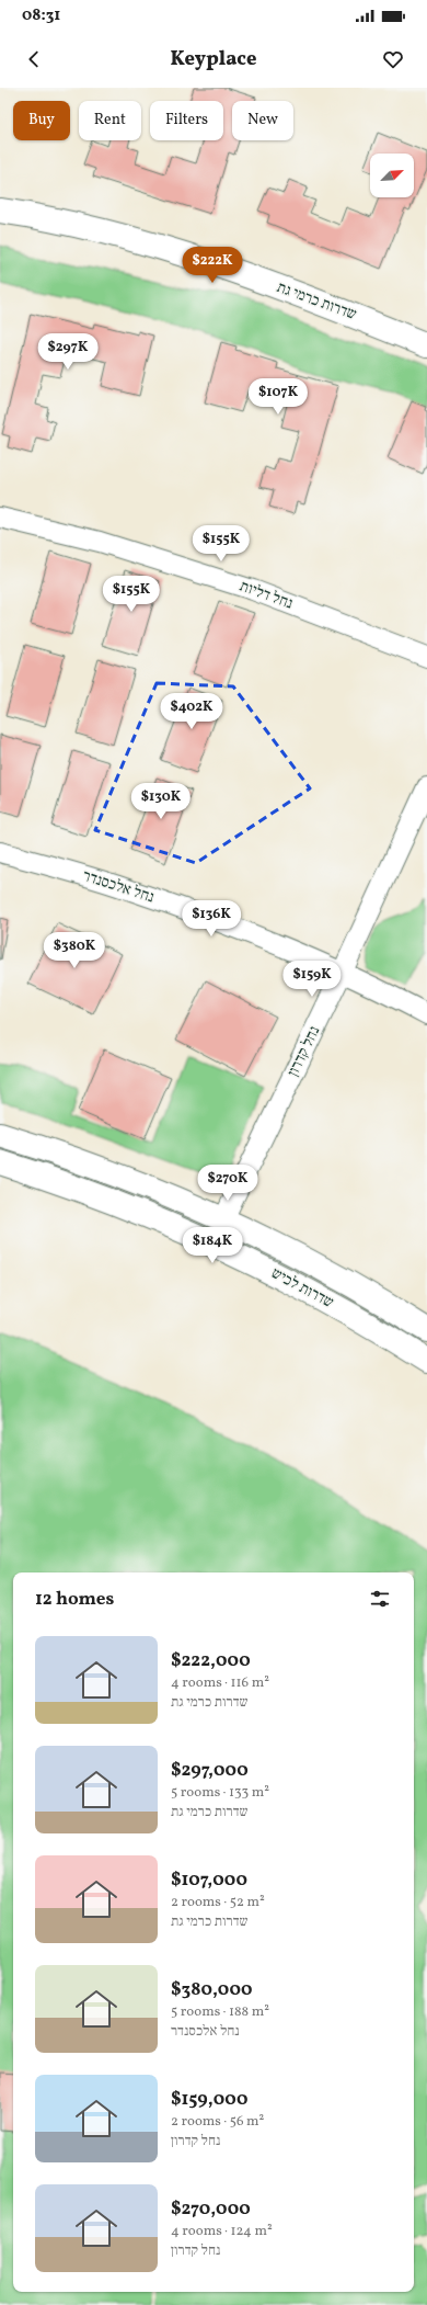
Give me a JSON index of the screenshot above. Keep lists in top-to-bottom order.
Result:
{
  "streets": {
    "street": [
      "שדרות כרמי גת",
      "נחל דליות",
      "נחל אלכסנדר",
      "נחל קדרון",
      "שדרות לכיש"
    ]
  },
  "crossings": [
    ["נחל אלכסנדר", "נחל קדרון"],
    ["נחל קדרון", "שדרות לכיש"]
  ],
  "north": "top right",
  "page": {
    "status": "08:31",
    "header": "Keyplace",
    "chip": [
      "Buy",
      "Rent",
      "Filters",
      "New"
    ],
    "price": [
      "$222K",
      "$297K",
      "$107K",
      "$155K",
      "$155K",
      "$402K",
      "$130K",
      "$136K",
      "$380K",
      "$159K",
      "$270K",
      "$184K"
    ],
    "heading": "12 homes",
    "list": [
      {
        "name": "$222,000",
        "note": "4 rooms · 116 m² · שדרות כרמי גת"
      },
      {
        "name": "$297,000",
        "note": "5 rooms · 133 m² · שדרות כרמי גת"
      },
      {
        "name": "$107,000",
        "note": "2 rooms · 52 m² · שדרות כרמי גת"
      },
      {
        "name": "$380,000",
        "note": "5 rooms · 188 m² · נחל אלכסנדר"
      },
      {
        "name": "$159,000",
        "note": "2 rooms · 56 m² · נחל קדרון"
      },
      {
        "name": "$270,000",
        "note": "4 rooms · 124 m² · נחל קדרון"
      }
    ]
  }
}
